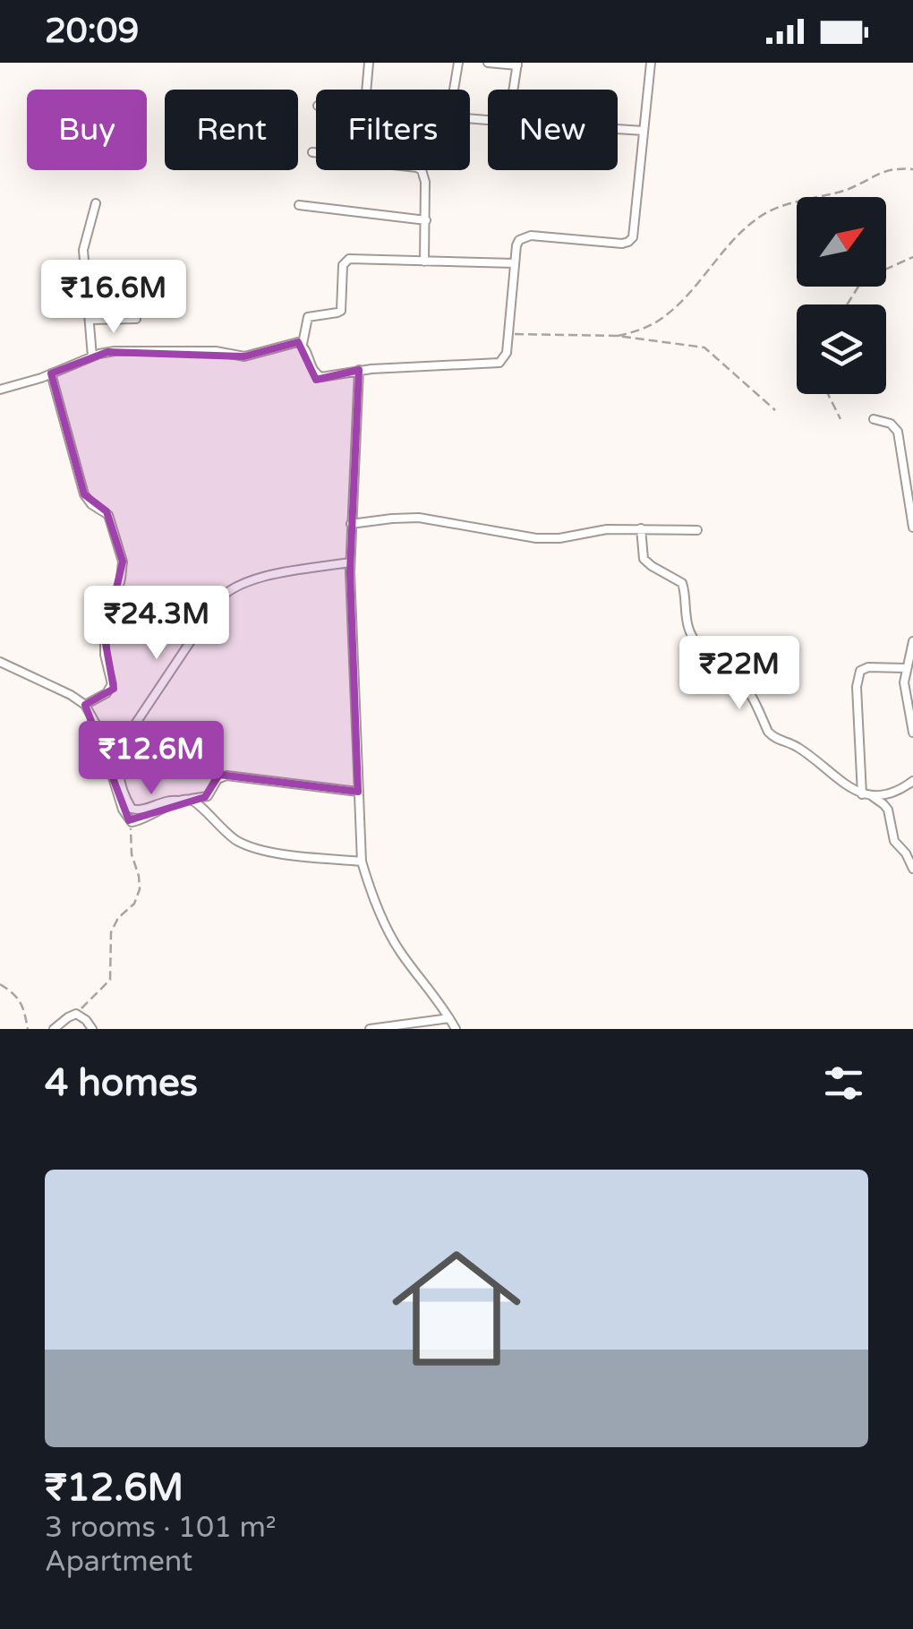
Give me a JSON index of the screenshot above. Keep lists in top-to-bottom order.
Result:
{
  "north": "top right",
  "page": {
    "status": "20:09",
    "chip": [
      "Buy",
      "Rent",
      "Filters",
      "New"
    ],
    "price": [
      "₹16.6M",
      "₹24.3M",
      "₹22M",
      "₹12.6M"
    ],
    "heading": "4 homes",
    "list": [
      {
        "name": "₹12.6M",
        "note": "3 rooms · 101 m² · Apartment"
      }
    ]
  }
}
